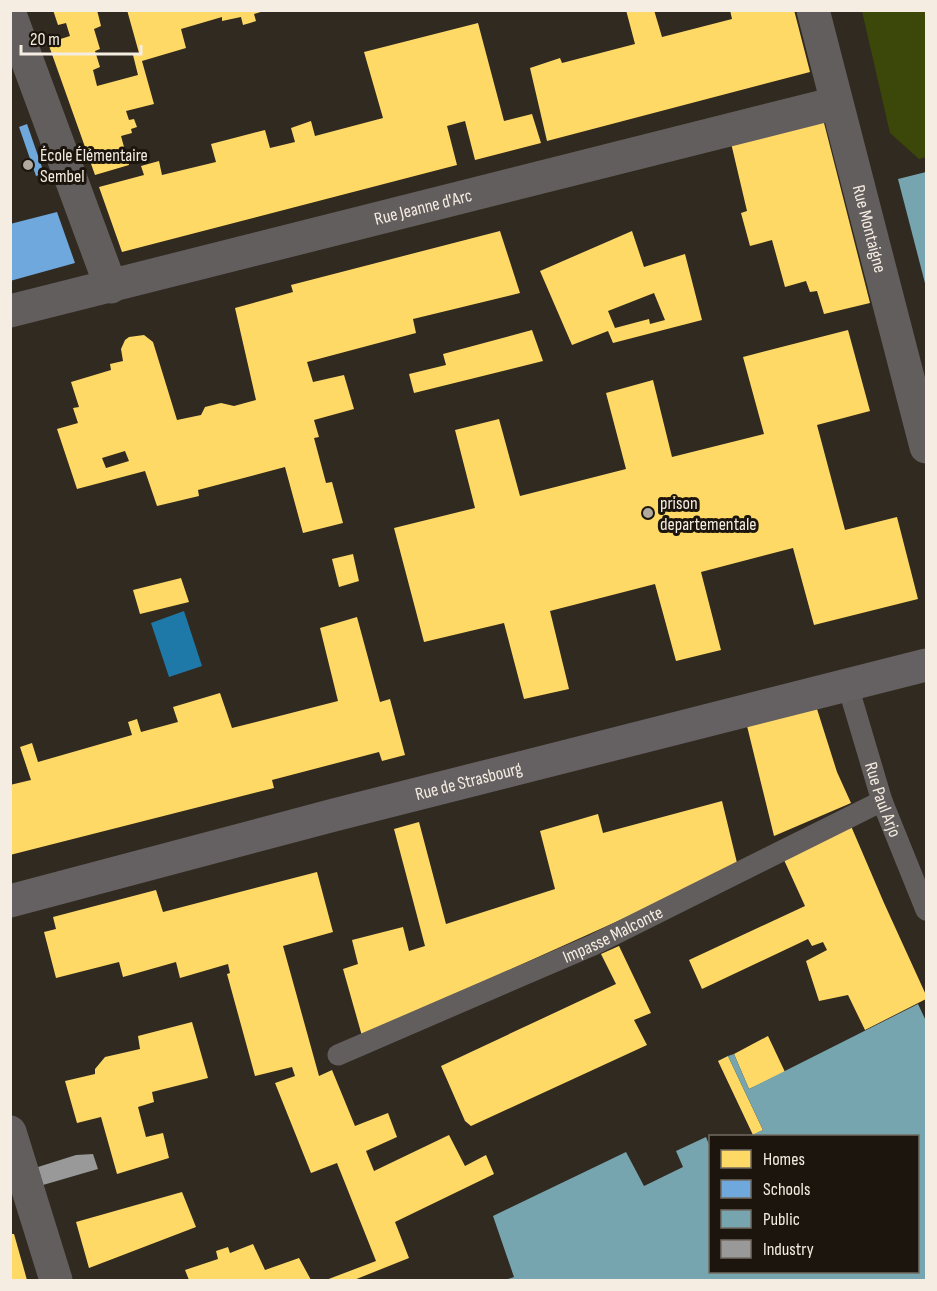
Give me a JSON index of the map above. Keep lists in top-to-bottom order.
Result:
{
  "streets": {
    "street": ["Rue Jeanne d'Arc", "Rue Montaigne", "Rue de Strasbourg"],
    "lane": ["Rue Paul Arjo", "Impasse Malconte"]
  },
  "crossings": [
    ["Rue Jeanne d'Arc", "Rue Montaigne"],
    ["Rue de Strasbourg", "Rue Paul Arjo"],
    ["Rue Paul Arjo", "Impasse Malconte"]
  ],
  "places": ["École Élémentaire Sembel", "prison departementale"],
  "legend": [
    "Homes",
    "Schools",
    "Public",
    "Industry"
  ],
  "scale_bar": "20 m"
}
